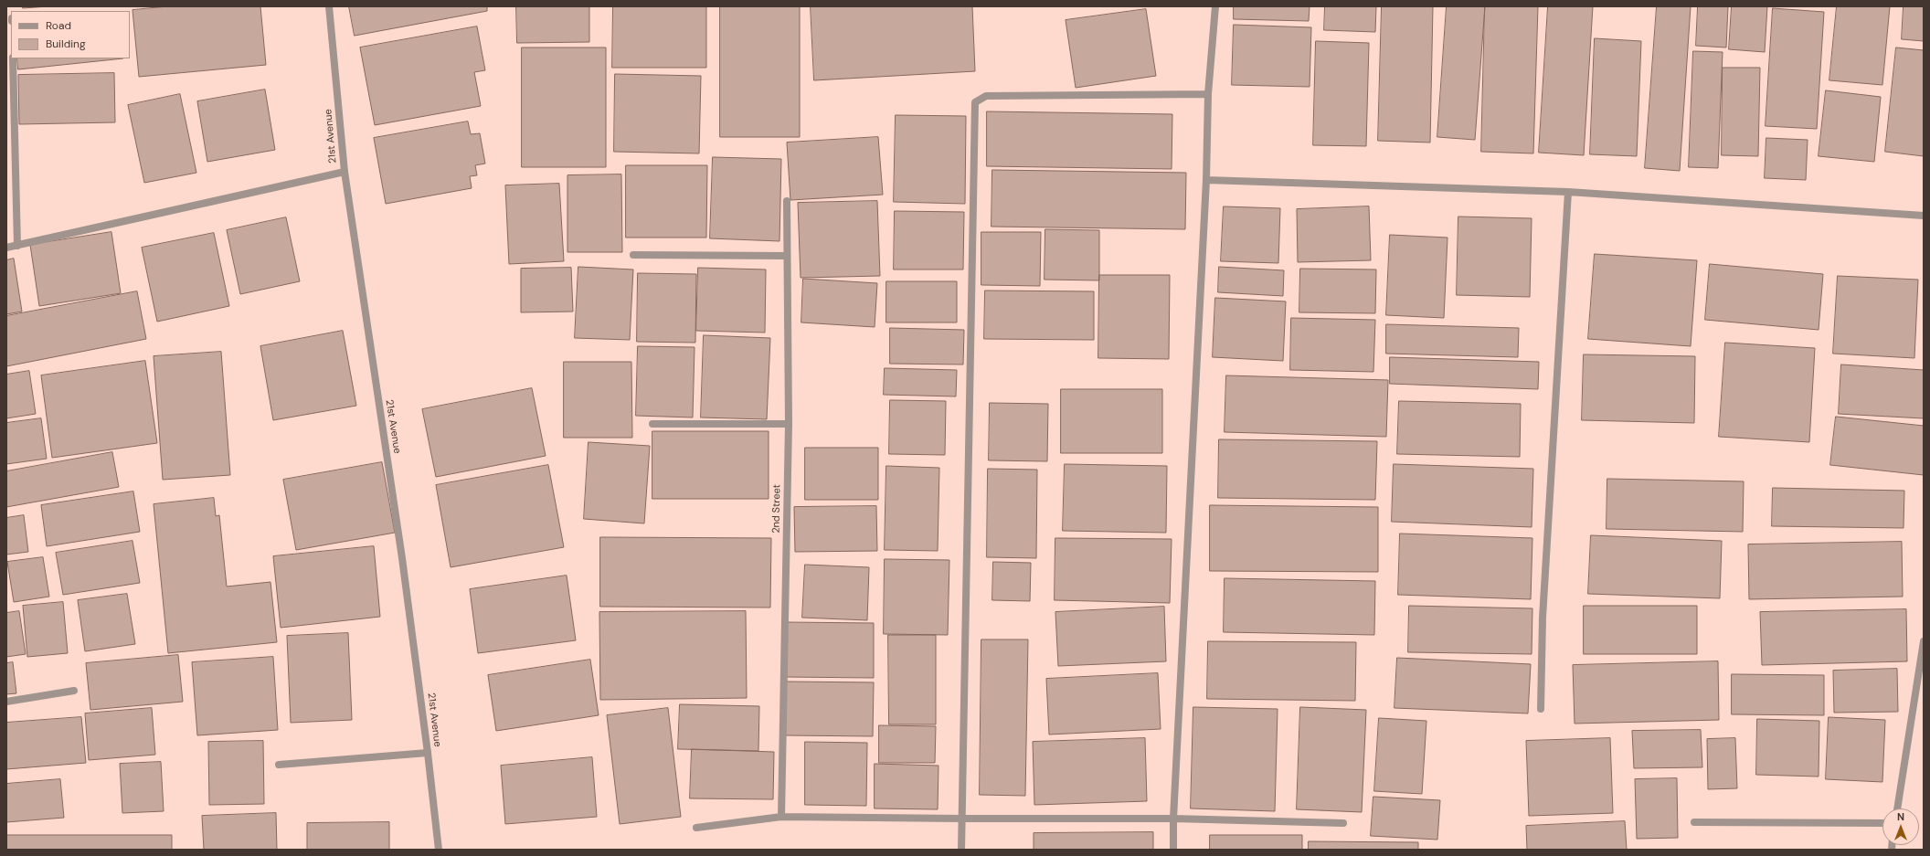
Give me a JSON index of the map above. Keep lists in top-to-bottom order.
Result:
{
  "streets": {
    "street": ["21st Avenue", "2nd Street"]
  },
  "legend": ["Road", "Building"],
  "north": "top"
}
